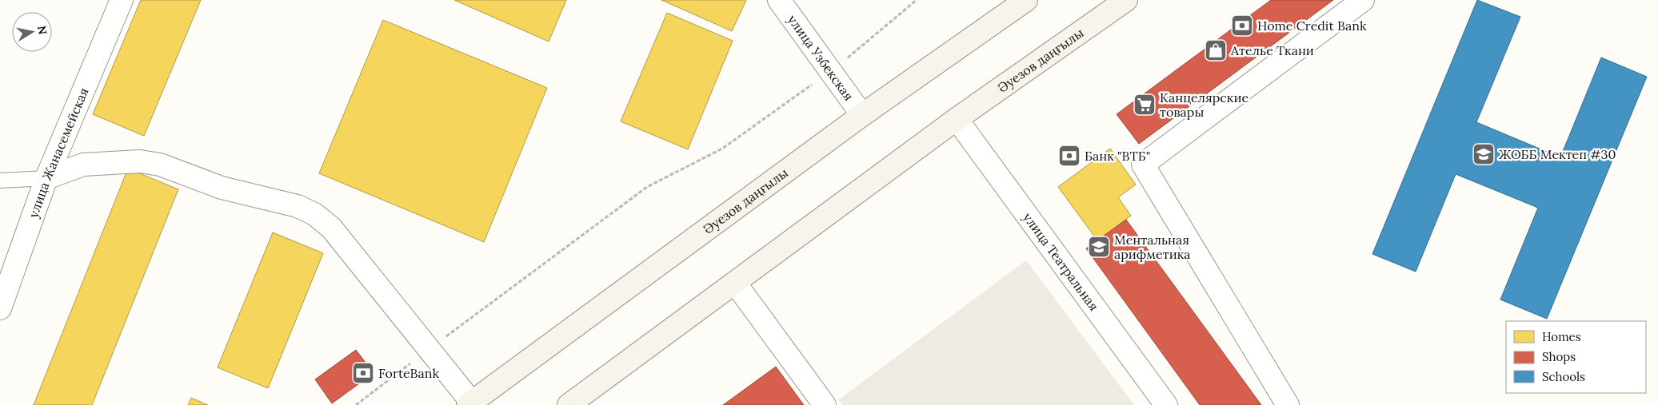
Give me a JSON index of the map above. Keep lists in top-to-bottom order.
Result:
{
  "streets": {
    "main road": ["Әуезов даңғылы"],
    "street": ["улица Узбекская", "улица Жанасемейская", "улица Театральная"]
  },
  "crossings": [
    ["улица Узбекская", "Әуезов даңғылы"],
    ["Әуезов даңғылы", "улица Театральная"]
  ],
  "places": {
    "bank": ["Home Credit Bank", "Банк \"ВТБ\"", "ForteBank"],
    "shop": ["Ателье Ткани"],
    "supermarket": ["Канцелярские товары"],
    "school or university": ["ЖОББ Мектеп #30", "Ментальная арифметика"]
  },
  "legend": ["Homes", "Shops", "Schools"],
  "north": "right"
}
